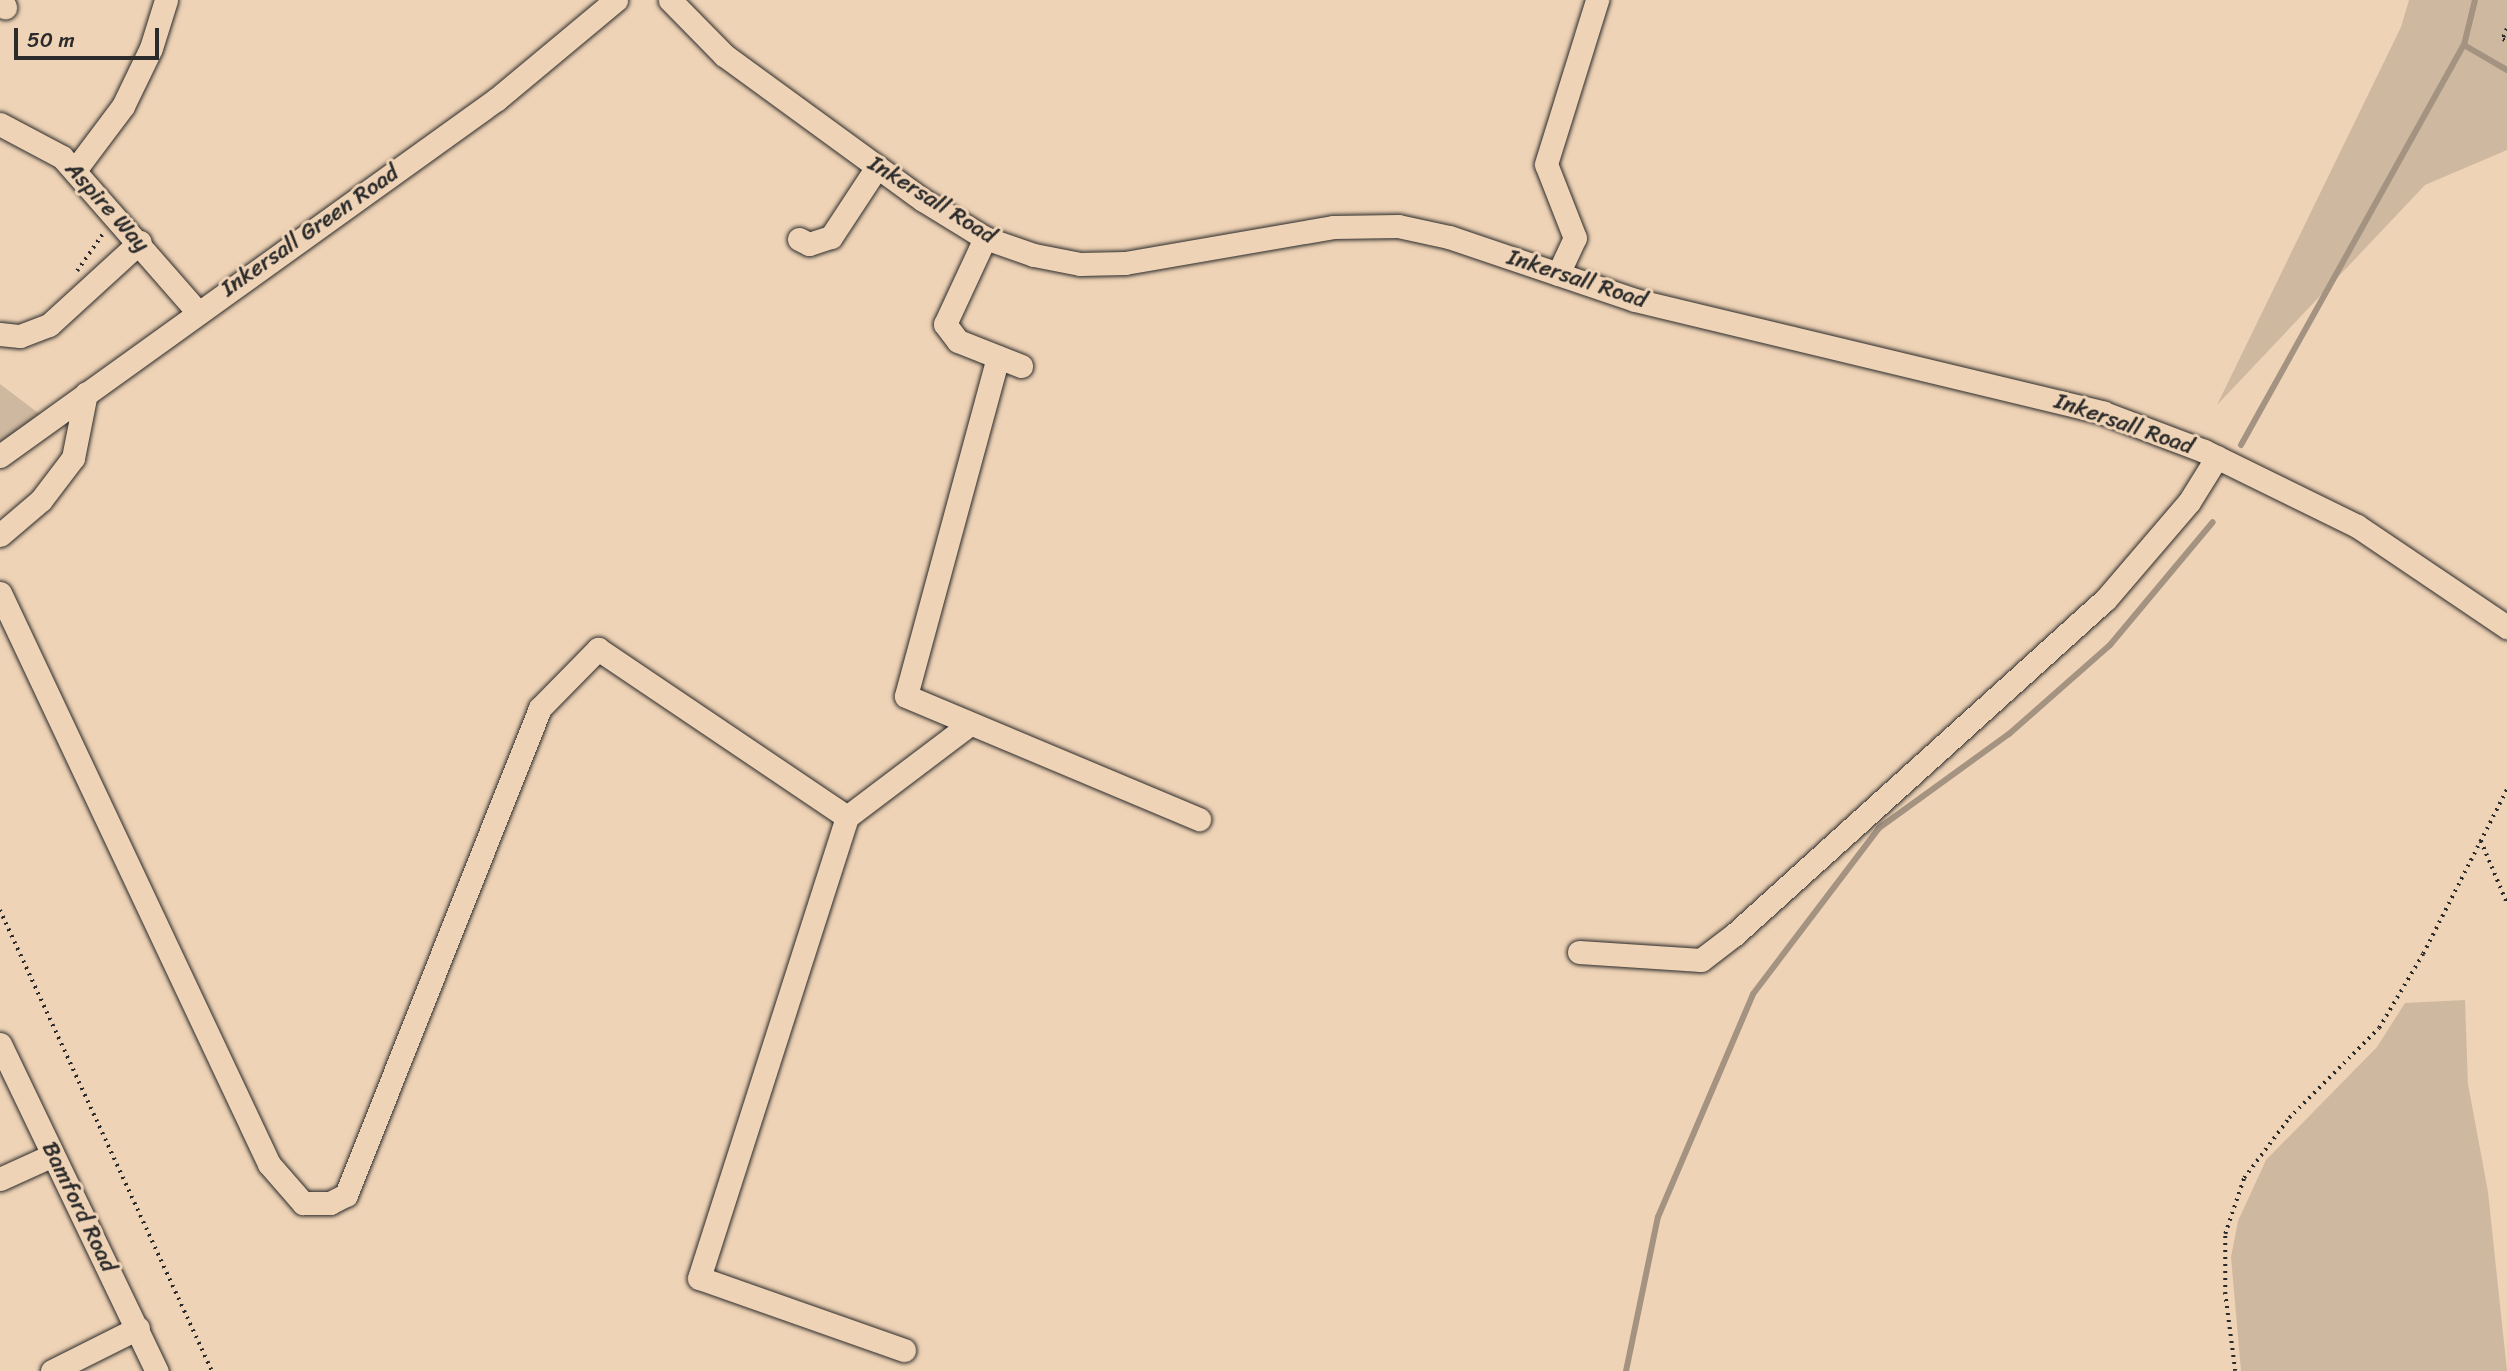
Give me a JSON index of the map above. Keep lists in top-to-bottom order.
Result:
{
  "streets": {
    "street": [
      "Inkersall Road",
      "Aspire Way",
      "Inkersall Green Road",
      "Bamford Road"
    ]
  },
  "crossings": [
    ["Aspire Way", "Inkersall Green Road"]
  ],
  "scale_bar": "50 m"
}
